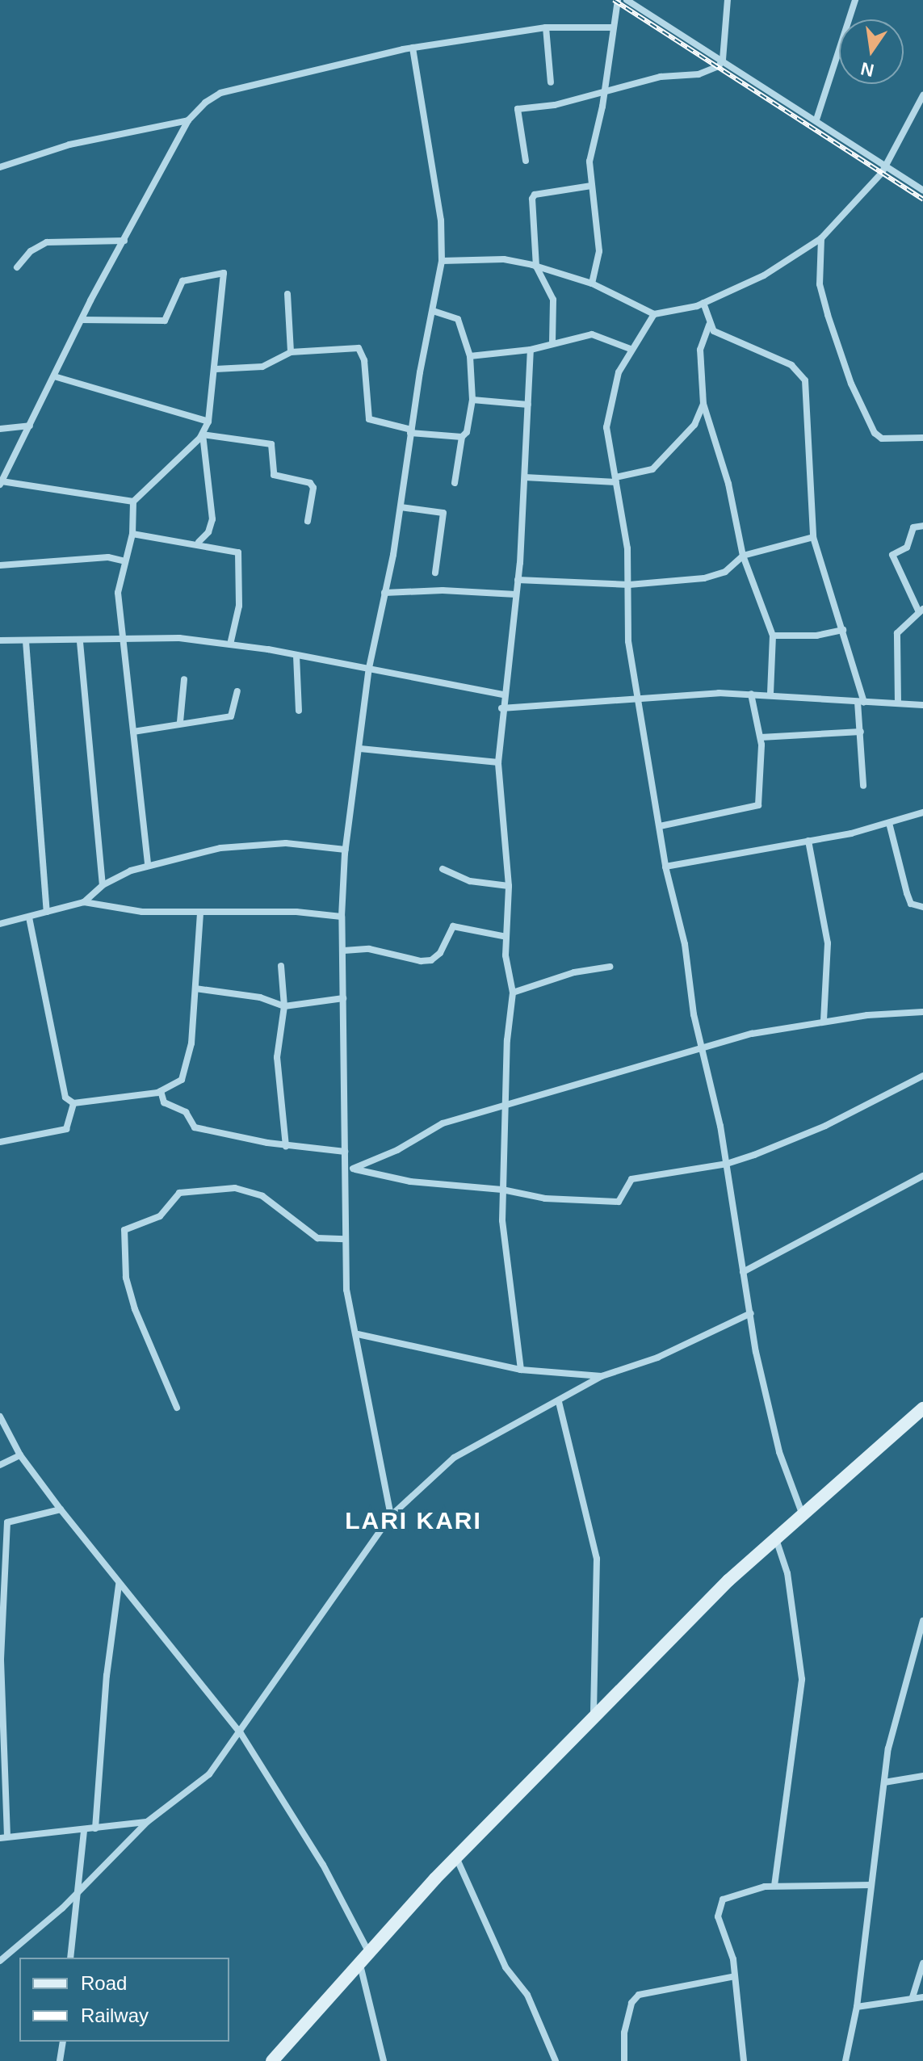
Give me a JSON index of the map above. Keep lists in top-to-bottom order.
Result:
{
  "districts": ["LARI KARI"],
  "legend": ["Road", "Railway"],
  "north": "bottom"
}
